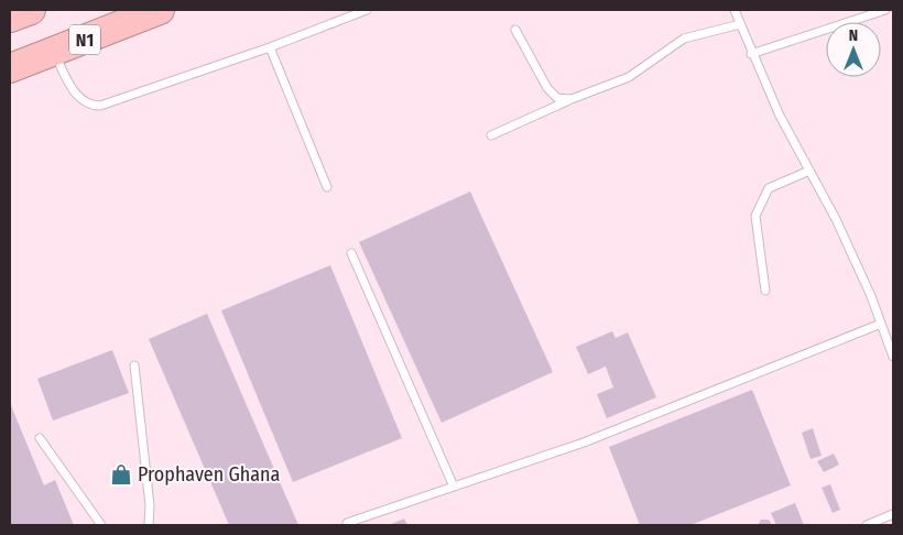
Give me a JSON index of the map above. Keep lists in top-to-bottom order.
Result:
{
  "streets": {
    "highway": ["N1"]
  },
  "places": {
    "shop": ["Prophaven Ghana"]
  },
  "north": "top"
}
